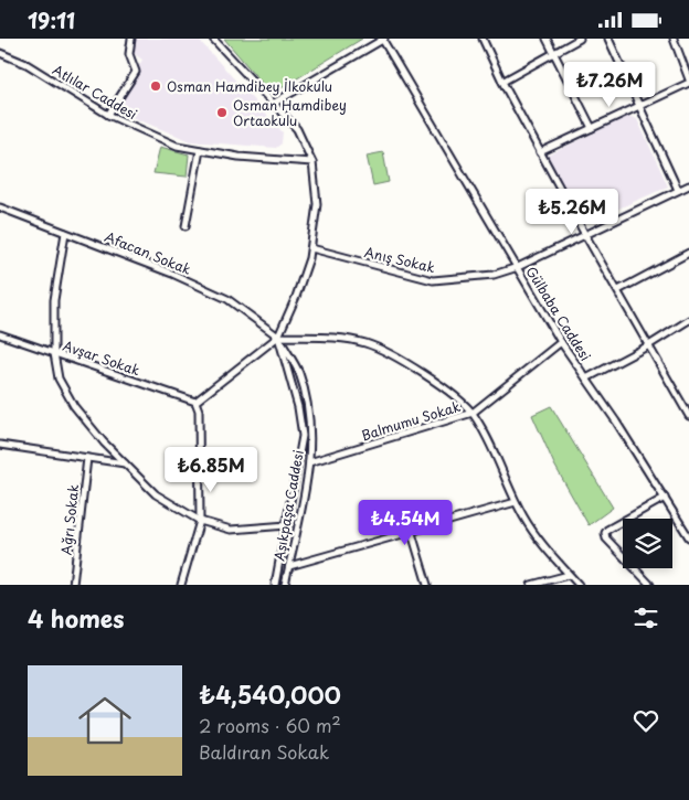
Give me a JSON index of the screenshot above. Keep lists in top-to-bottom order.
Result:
{
  "streets": {
    "street": [
      "Atlılar Caddesi",
      "Afacan Sokak",
      "Anış Sokak",
      "Gülbaba Caddesi",
      "Avşar Sokak",
      "Balmumu Sokak",
      "Aşıkpaşa Caddesi",
      "Ağrı Sokak"
    ]
  },
  "crossings": [
    ["Afacan Sokak", "Aşıkpaşa Caddesi"],
    ["Anış Sokak", "Gülbaba Caddesi"],
    ["Gülbaba Caddesi", "Balmumu Sokak"],
    ["Balmumu Sokak", "Aşıkpaşa Caddesi"]
  ],
  "places": ["Osman Hamdibey İlkokulu", "Osman Hamdibey Ortaokulu"],
  "page": {
    "status": "19:11",
    "price": [
      "₺7.26M",
      "₺5.26M",
      "₺6.85M",
      "₺4.54M"
    ],
    "heading": "4 homes",
    "list": [
      {
        "name": "₺4,540,000",
        "note": "2 rooms · 60 m² · Baldıran Sokak"
      }
    ]
  }
}
